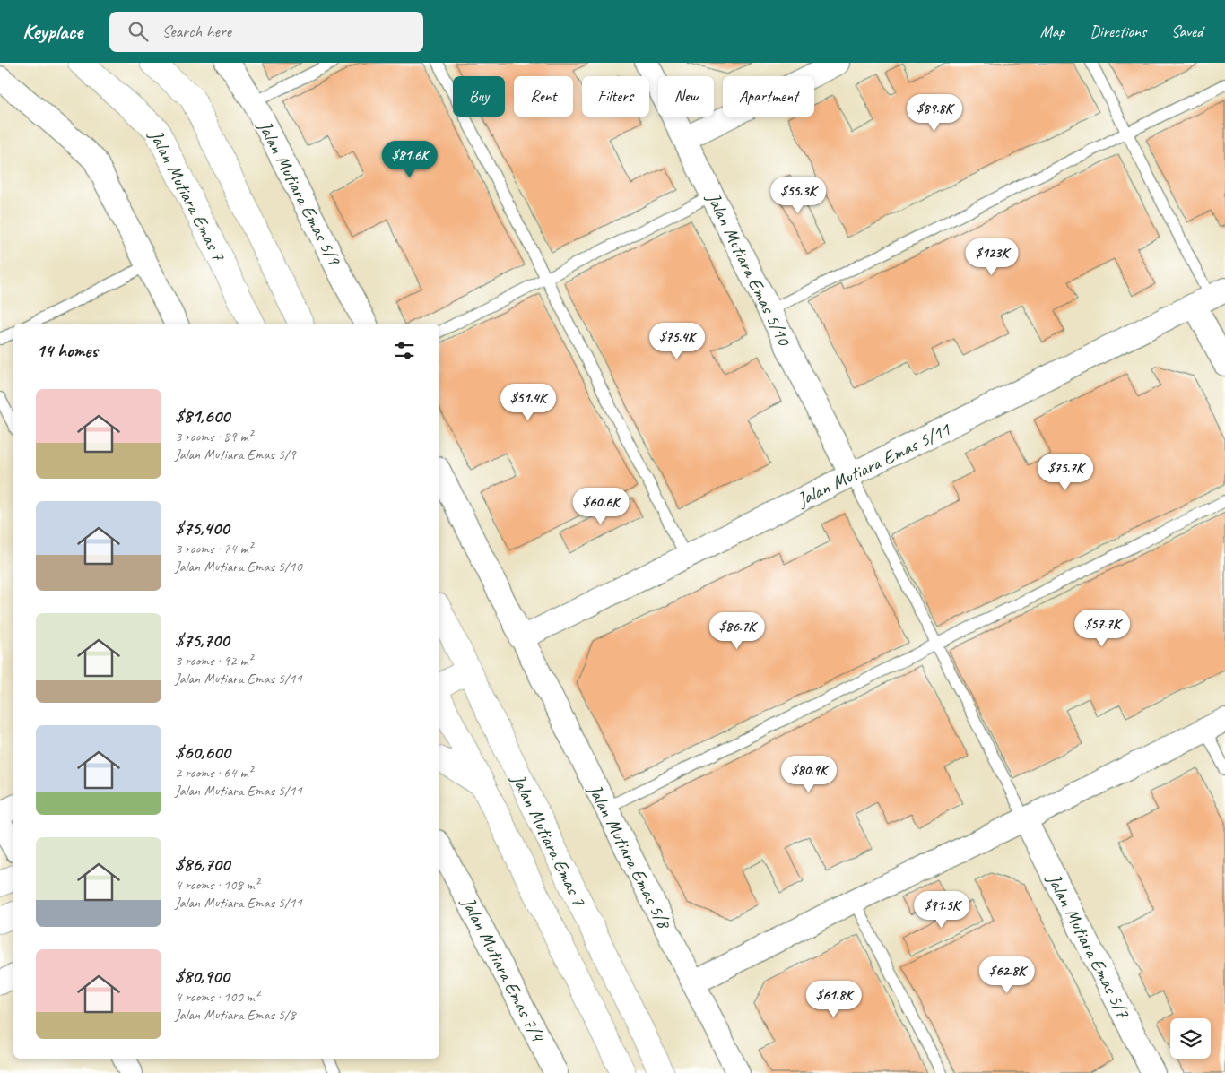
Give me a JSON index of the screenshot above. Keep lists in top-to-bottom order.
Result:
{
  "streets": {
    "street": [
      "Jalan Mutiara Emas 5/9",
      "Jalan Mutiara Emas 7",
      "Jalan Mutiara Emas 5/10",
      "Jalan Mutiara Emas 5/11",
      "Jalan Mutiara Emas 5/8",
      "Jalan Mutiara Emas 5/7",
      "Jalan Mutiara Emas 7/4"
    ]
  },
  "crossings": [
    ["Jalan Mutiara Emas 5/10", "Jalan Mutiara Emas 5/11"],
    ["Jalan Mutiara Emas 5/11", "Jalan Mutiara Emas 5/8"]
  ],
  "page": {
    "header": "Keyplace",
    "search": "Search here",
    "nav": ["Map", "Directions", "Saved"],
    "chip": [
      "Buy",
      "Rent",
      "Filters",
      "New",
      "Apartment"
    ],
    "price": [
      "$89.8K",
      "$81.6K",
      "$55.3K",
      "$123K",
      "$75.4K",
      "$51.4K",
      "$75.7K",
      "$60.6K",
      "$57.7K",
      "$86.7K",
      "$80.9K",
      "$91.5K",
      "$62.8K",
      "$61.8K"
    ],
    "heading": "14 homes",
    "list": [
      {
        "name": "$81,600",
        "note": "3 rooms · 89 m² · Jalan Mutiara Emas 5/9"
      },
      {
        "name": "$75,400",
        "note": "3 rooms · 74 m² · Jalan Mutiara Emas 5/10"
      },
      {
        "name": "$75,700",
        "note": "3 rooms · 92 m² · Jalan Mutiara Emas 5/11"
      },
      {
        "name": "$60,600",
        "note": "2 rooms · 64 m² · Jalan Mutiara Emas 5/11"
      },
      {
        "name": "$86,700",
        "note": "4 rooms · 108 m² · Jalan Mutiara Emas 5/11"
      },
      {
        "name": "$80,900",
        "note": "4 rooms · 100 m² · Jalan Mutiara Emas 5/8"
      }
    ]
  }
}
